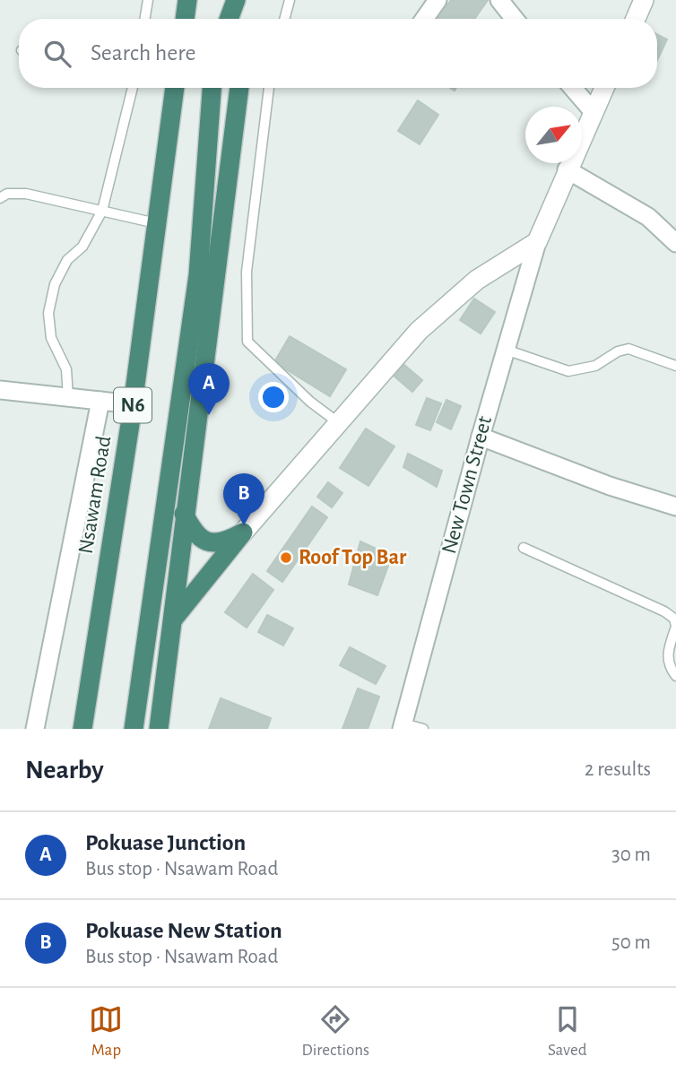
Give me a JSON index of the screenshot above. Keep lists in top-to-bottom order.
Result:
{
  "streets": {
    "highway": ["N6", "Nsawam Road"],
    "street": ["New Town Street"]
  },
  "places": ["Roof Top Bar"],
  "north": "top right",
  "page": {
    "search": "Search here",
    "pins": ["A", "B"],
    "heading": ["Nearby", "2 results"],
    "list": [
      {
        "mark": "A",
        "name": "Pokuase Junction",
        "note": "Bus stop · Nsawam Road",
        "value": "30 m"
      },
      {
        "mark": "B",
        "name": "Pokuase New Station",
        "note": "Bus stop · Nsawam Road",
        "value": "50 m"
      }
    ],
    "nav": ["Map", "Directions", "Saved"]
  }
}
